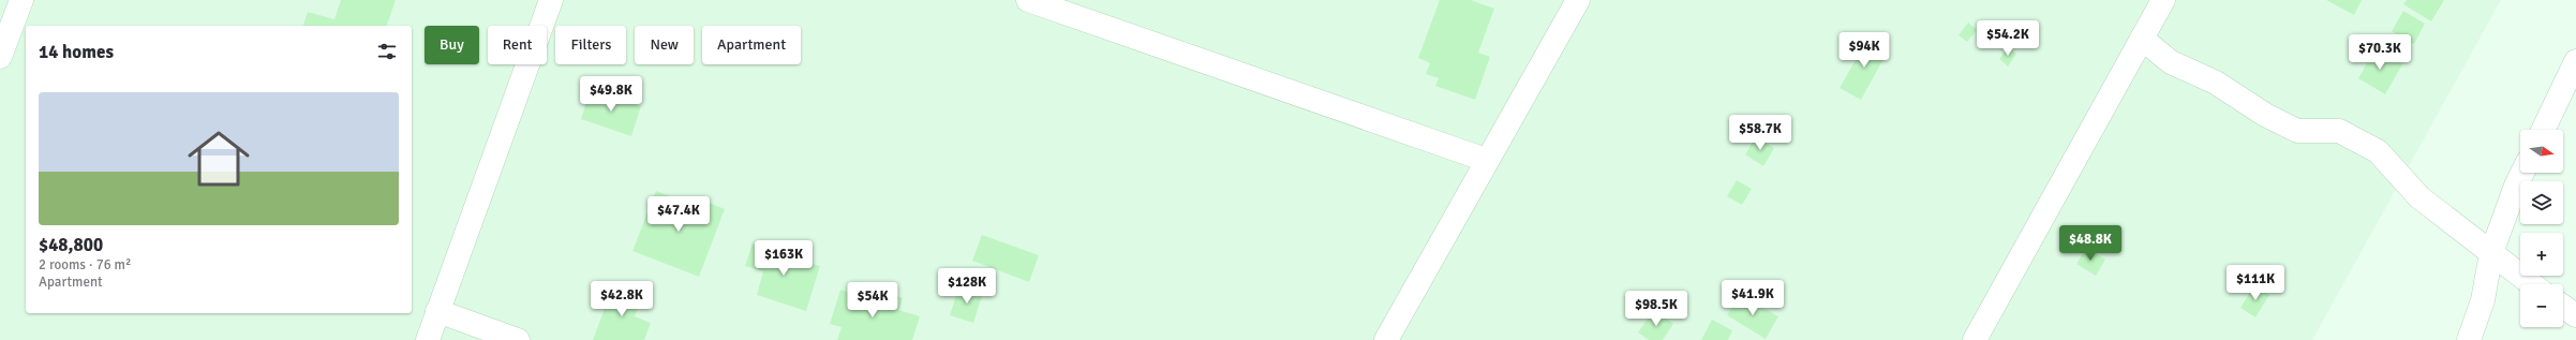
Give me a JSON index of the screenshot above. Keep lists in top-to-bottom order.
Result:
{
  "north": "right",
  "page": {
    "price": [
      "$54.2K",
      "$94K",
      "$70.3K",
      "$49.8K",
      "$58.7K",
      "$47.4K",
      "$48.8K",
      "$163K",
      "$111K",
      "$128K",
      "$41.9K",
      "$42.8K",
      "$54K",
      "$98.5K"
    ],
    "chip": [
      "Buy",
      "Rent",
      "Filters",
      "New",
      "Apartment"
    ],
    "heading": "14 homes",
    "list": [
      {
        "name": "$48,800",
        "note": "2 rooms · 76 m² · Apartment"
      }
    ],
    "map_buttons": ["+", "−"]
  }
}
